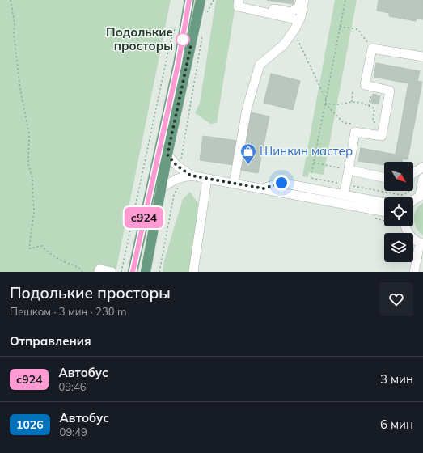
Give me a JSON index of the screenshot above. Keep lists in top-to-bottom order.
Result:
{
  "places": {
    "other": ["Подолькие просторы"],
    "shop": ["Шинкин мастер"]
  },
  "lines": ["bus line с924"],
  "north": "bottom right",
  "page": {
    "on_map": "с924",
    "heading": [
      ["Подолькие просторы", "Пешком · 3 мин · 230 m"],
      "Отправления"
    ],
    "list": [
      {
        "mark": "с924",
        "name": "Автобус",
        "note": "09:46",
        "value": "3 мин"
      },
      {
        "mark": "1026",
        "name": "Автобус",
        "note": "09:49",
        "value": "6 мин"
      }
    ]
  }
}
